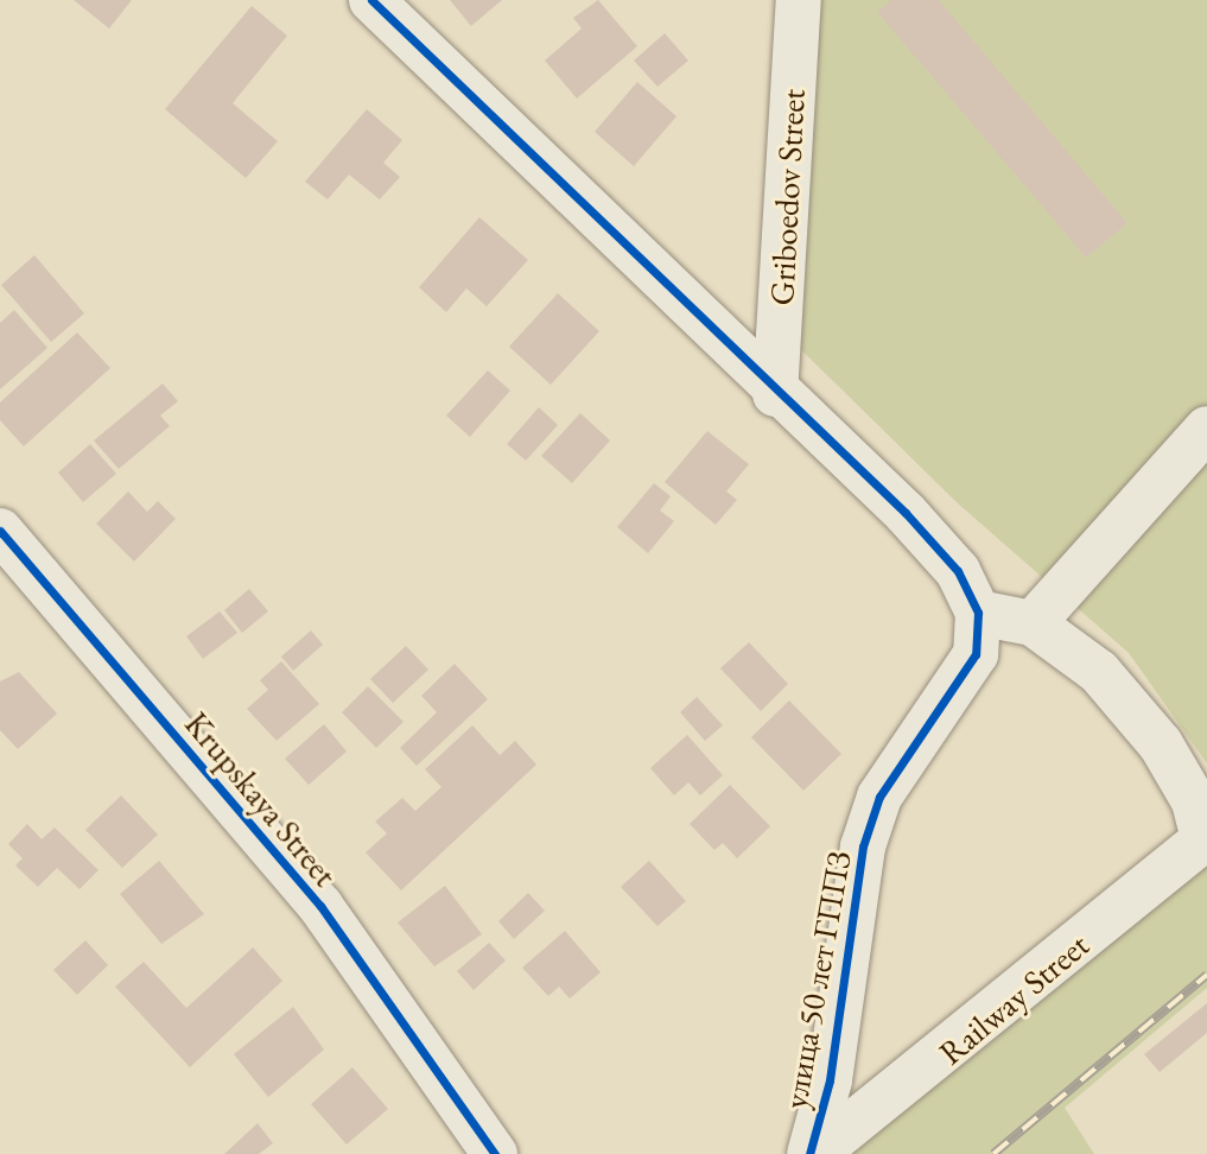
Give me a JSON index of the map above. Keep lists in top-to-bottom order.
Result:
{
  "streets": {
    "street": [
      "Griboedov Street",
      "Krupskaya Street",
      "улица 50 лет ГППЗ",
      "Railway Street"
    ]
  },
  "crossings": [
    ["улица 50 лет ГППЗ", "Railway Street"]
  ]
}
